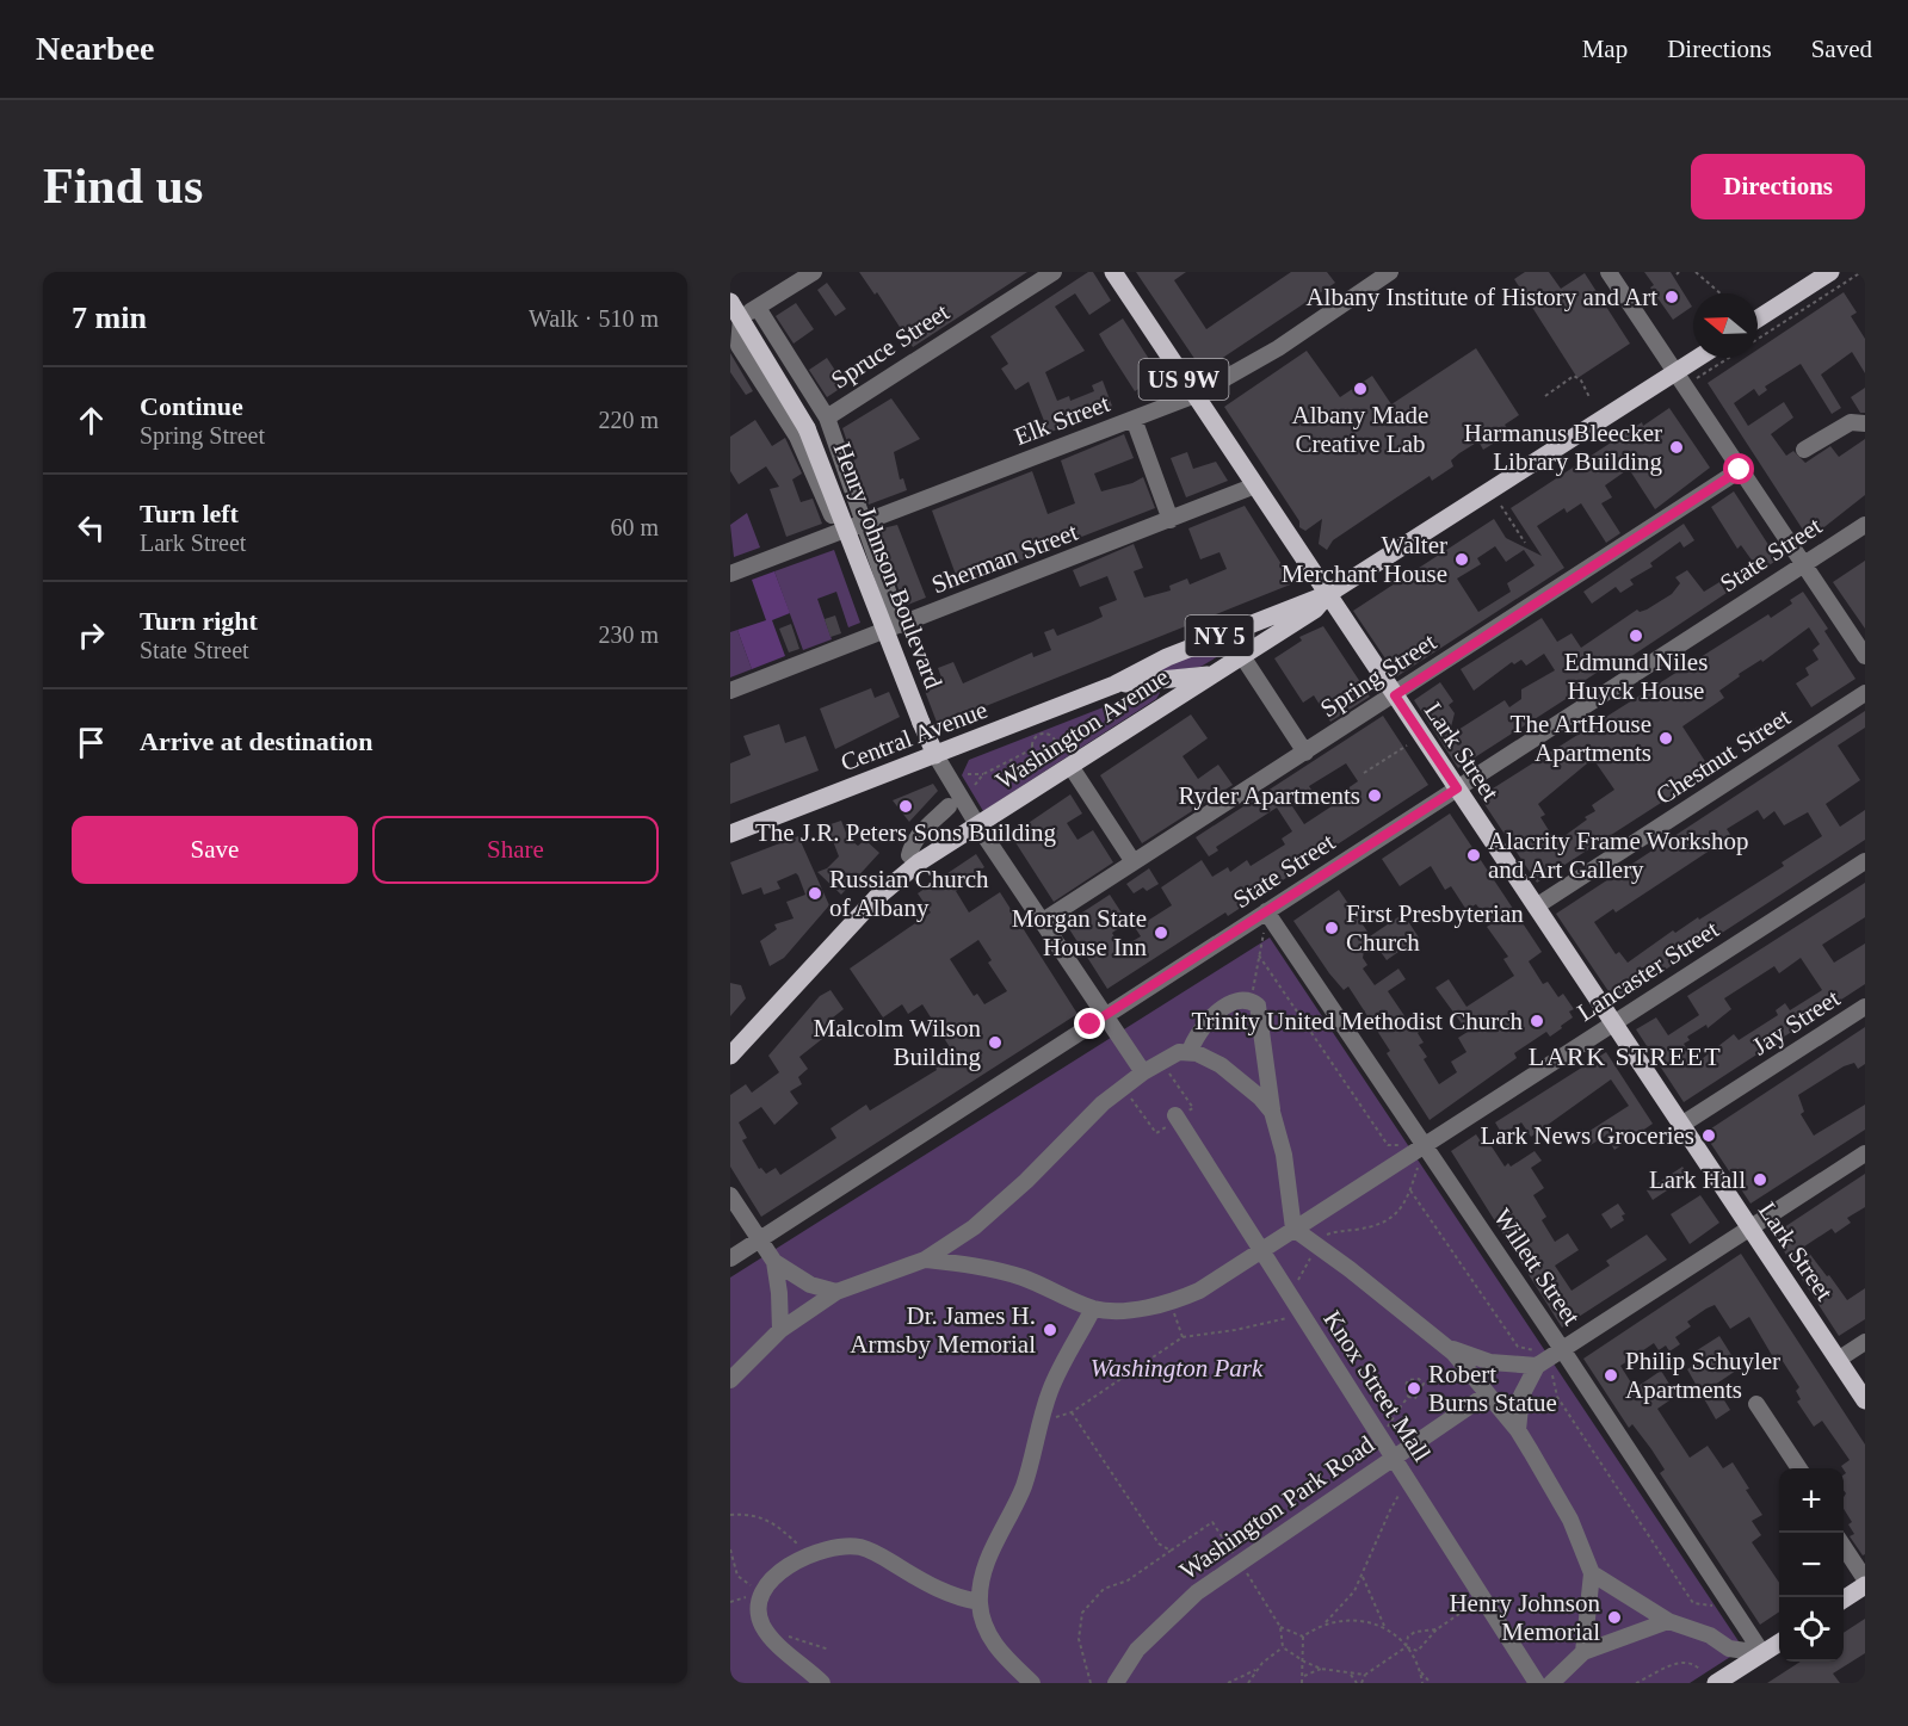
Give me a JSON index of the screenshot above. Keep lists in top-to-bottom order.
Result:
{
  "streets": {
    "main road": [
      "US 9W",
      "Henry Johnson Boulevard",
      "NY 5",
      "Washington Avenue",
      "Central Avenue",
      "Lark Street"
    ],
    "street": [
      "Spruce Street",
      "Elk Street",
      "State Street",
      "Sherman Street",
      "Spring Street",
      "Chestnut Street",
      "Lancaster Street",
      "Jay Street",
      "Willett Street",
      "Knox Street Mall",
      "Washington Park Road"
    ]
  },
  "crossings": [
    ["Spruce Street", "Henry Johnson Boulevard"],
    ["Elk Street", "Henry Johnson Boulevard"],
    ["Elk Street", "Lark Street"],
    ["State Street", "Henry Johnson Boulevard"],
    ["State Street", "Lark Street"],
    ["State Street", "Willett Street"],
    ["Sherman Street", "Henry Johnson Boulevard"],
    ["Sherman Street", "Lark Street"],
    ["Henry Johnson Boulevard", "Spring Street"],
    ["Henry Johnson Boulevard", "Washington Avenue"],
    ["Henry Johnson Boulevard", "Central Avenue"],
    ["Spring Street", "Lark Street"],
    ["Washington Avenue", "Central Avenue"],
    ["Washington Avenue", "Lark Street"],
    ["Central Avenue", "Lark Street"],
    ["Lark Street", "Chestnut Street"],
    ["Lark Street", "Lancaster Street"],
    ["Lark Street", "Jay Street"],
    ["Lancaster Street", "Willett Street"],
    ["Knox Street Mall", "Washington Park Road"]
  ],
  "districts": ["LARK STREET"],
  "parks": ["Washington Park"],
  "places": [
    "Albany Institute of History and Art",
    "Albany Made Creative Lab",
    "Harmanus Bleecker Library Building",
    "Walter Merchant House",
    "Edmund Niles Huyck House",
    "The ArtHouse Apartments",
    "Ryder Apartments",
    "The J.R. Peters Sons Building",
    "Alacrity Frame Workshop and Art Gallery",
    "Russian Church of Albany",
    "First Presbyterian Church",
    "Morgan State House Inn",
    "Trinity United Methodist Church",
    "Malcolm Wilson Building",
    "Lark News Groceries",
    "Lark Hall",
    "Dr. James H. Armsby Memorial",
    "Philip Schuyler Apartments",
    "Robert Burns Statue",
    "Henry Johnson Memorial"
  ],
  "north": "left",
  "page": {
    "header": "Nearbee",
    "nav": ["Map", "Directions", "Saved"],
    "buttons": [
      "Directions",
      ["Save", "Share"]
    ],
    "title": "Find us",
    "heading": ["7 min", "Walk · 510 m"],
    "list": [
      ["Continue", "Spring Street", "220 m"],
      ["Turn left", "Lark Street", "60 m"],
      ["Turn right", "State Street", "230 m"],
      "Arrive at destination"
    ],
    "map_buttons": ["+", "−"]
  }
}
